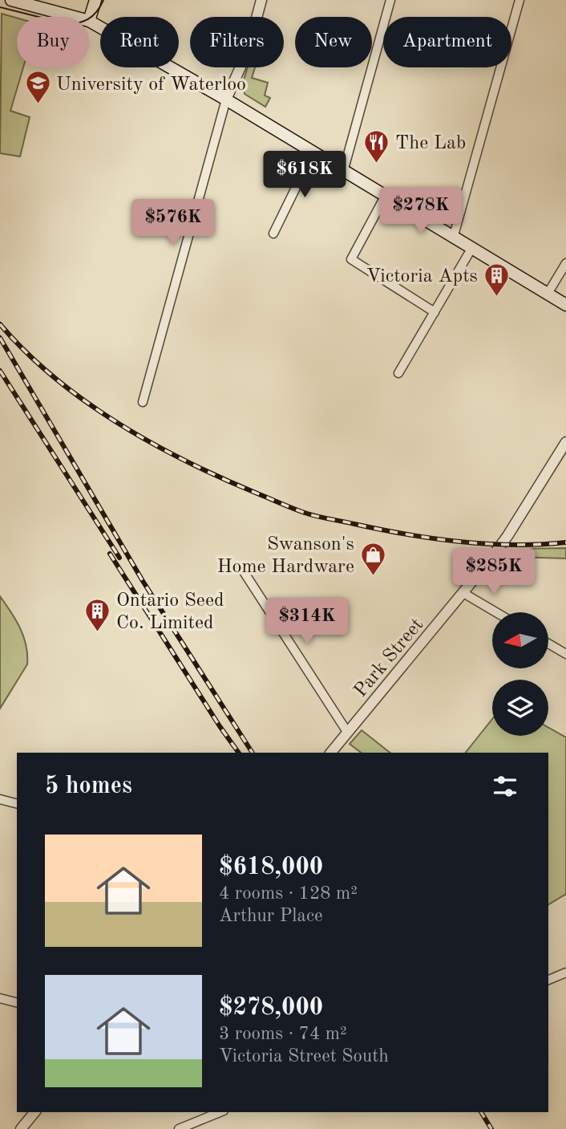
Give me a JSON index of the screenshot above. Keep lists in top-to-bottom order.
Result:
{
  "streets": {
    "street": ["Park Street"]
  },
  "places": {
    "school or university": ["University of Waterloo"],
    "restaurant": ["The Lab"],
    "building": ["Victoria Apts", "Ontario Seed Co. Limited"],
    "shop": ["Swanson's Home Hardware"]
  },
  "north": "left",
  "page": {
    "chip": [
      "Buy",
      "Rent",
      "Filters",
      "New",
      "Apartment"
    ],
    "price": [
      "$618K",
      "$278K",
      "$576K",
      "$285K",
      "$314K"
    ],
    "heading": "5 homes",
    "list": [
      {
        "name": "$618,000",
        "note": "4 rooms · 128 m² · Arthur Place"
      },
      {
        "name": "$278,000",
        "note": "3 rooms · 74 m² · Victoria Street South"
      }
    ]
  }
}
